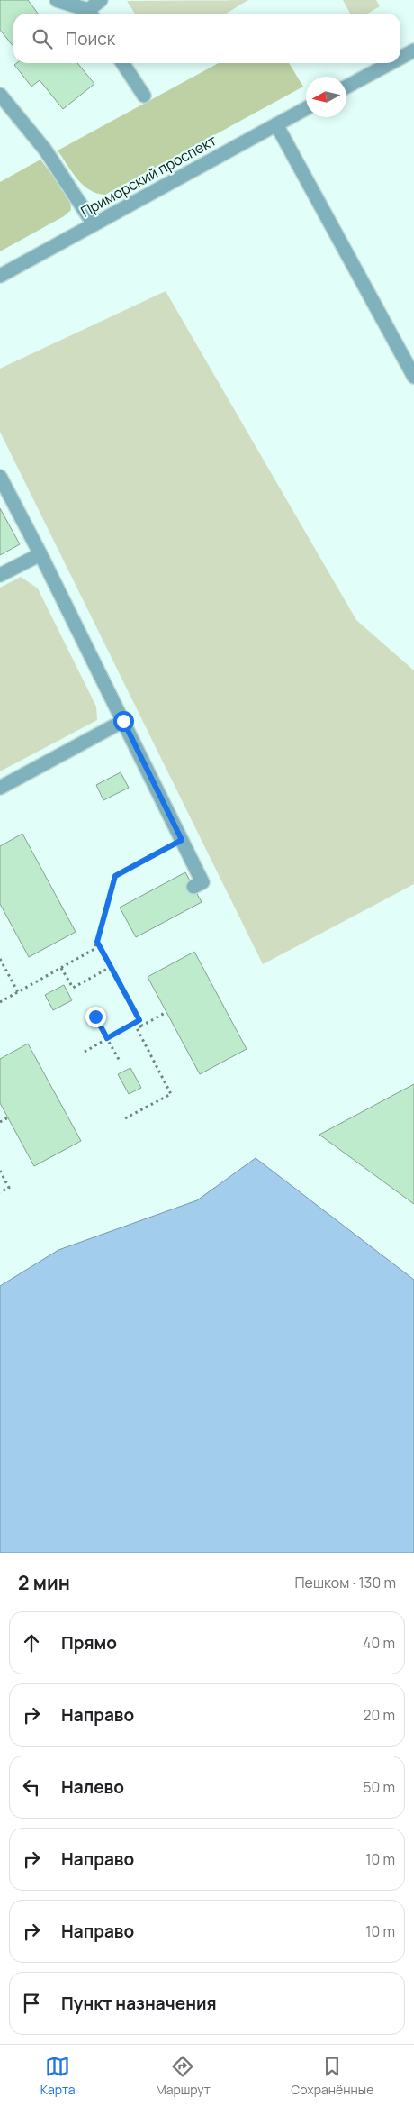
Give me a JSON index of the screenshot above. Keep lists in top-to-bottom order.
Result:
{
  "streets": {
    "street": ["Приморский проспект"]
  },
  "north": "left",
  "page": {
    "search": "Поиск",
    "heading": ["2 мин", "Пешком · 130 m"],
    "list": [
      ["Прямо", "40 m"],
      ["Направо", "20 m"],
      ["Налево", "50 m"],
      ["Направо", "10 m"],
      ["Направо", "10 m"],
      "Пункт назначения"
    ],
    "nav": ["Карта", "Маршрут", "Сохранённые"]
  }
}
